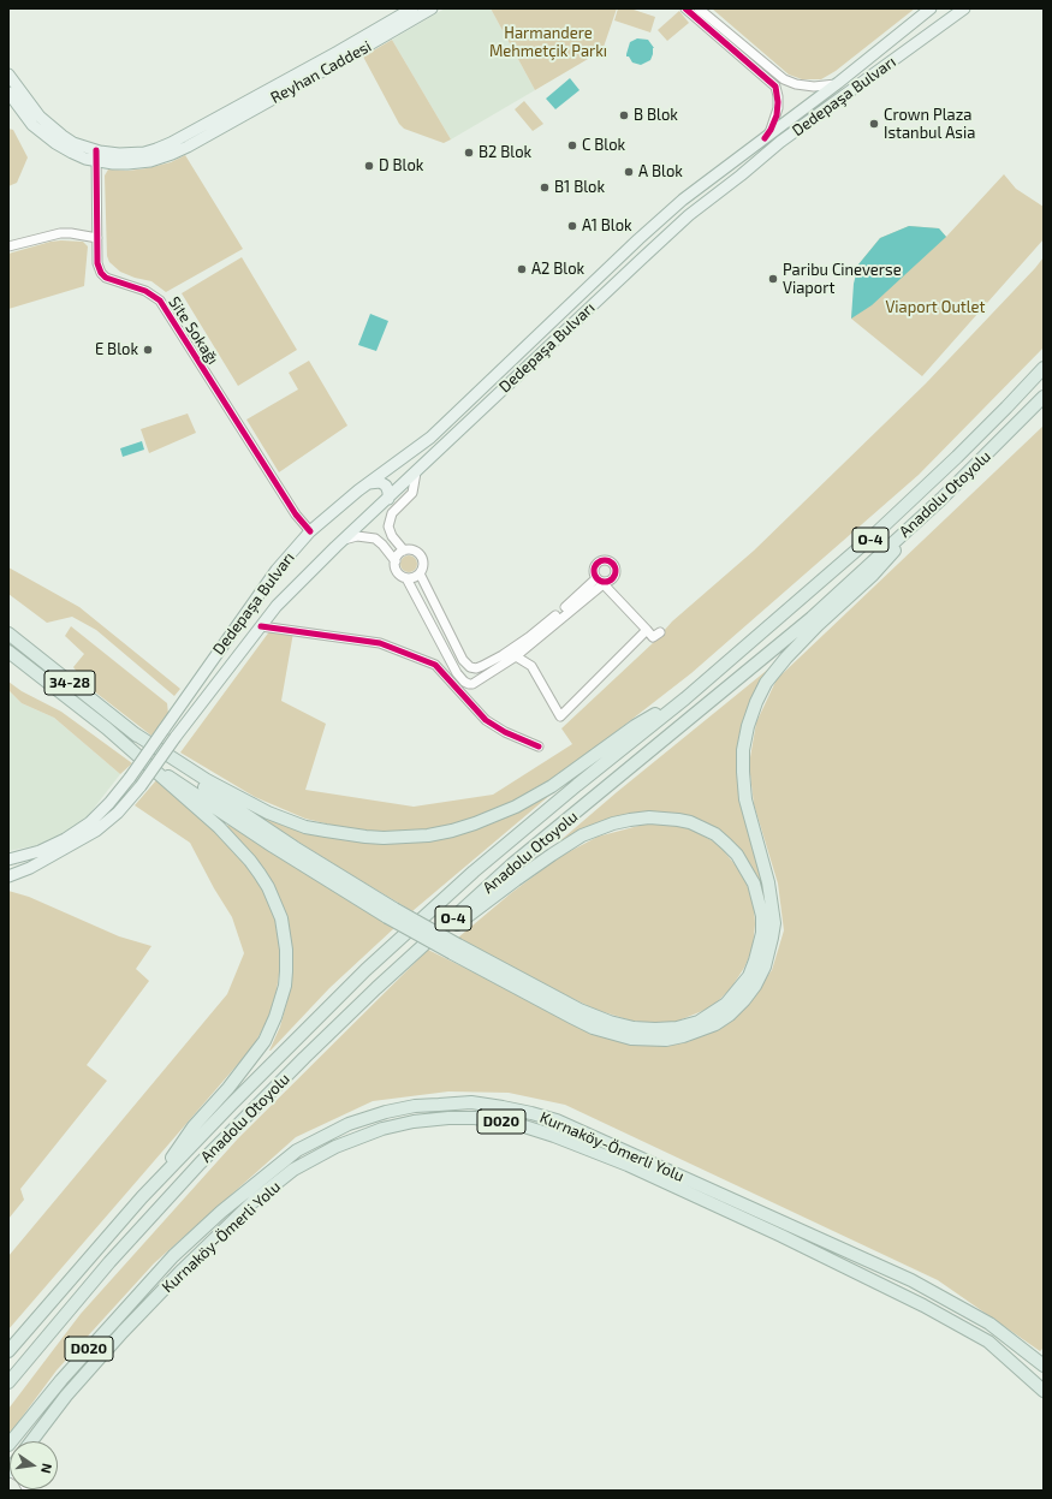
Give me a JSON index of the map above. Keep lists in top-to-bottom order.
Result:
{
  "streets": {
    "highway": [
      "Anadolu Otoyolu",
      "O-4",
      "34-28",
      "D020",
      "Kurnaköy-Ömerli Yolu"
    ],
    "main road": ["Reyhan Caddesi", "Dedepaşa Bulvarı"],
    "street": ["Site Sokağı"]
  },
  "crossings": [
    ["Reyhan Caddesi", "Site Sokağı"],
    ["Dedepaşa Bulvarı", "Site Sokağı"]
  ],
  "parks": ["Harmandere Mehmetçik Parkı", "Viaport Outlet"],
  "places": [
    "B Blok",
    "Crown Plaza Istanbul Asia",
    "C Blok",
    "B2 Blok",
    "D Blok",
    "A Blok",
    "B1 Blok",
    "A1 Blok",
    "A2 Blok",
    "Paribu Cineverse Viaport",
    "E Blok"
  ],
  "north": "right"
}
